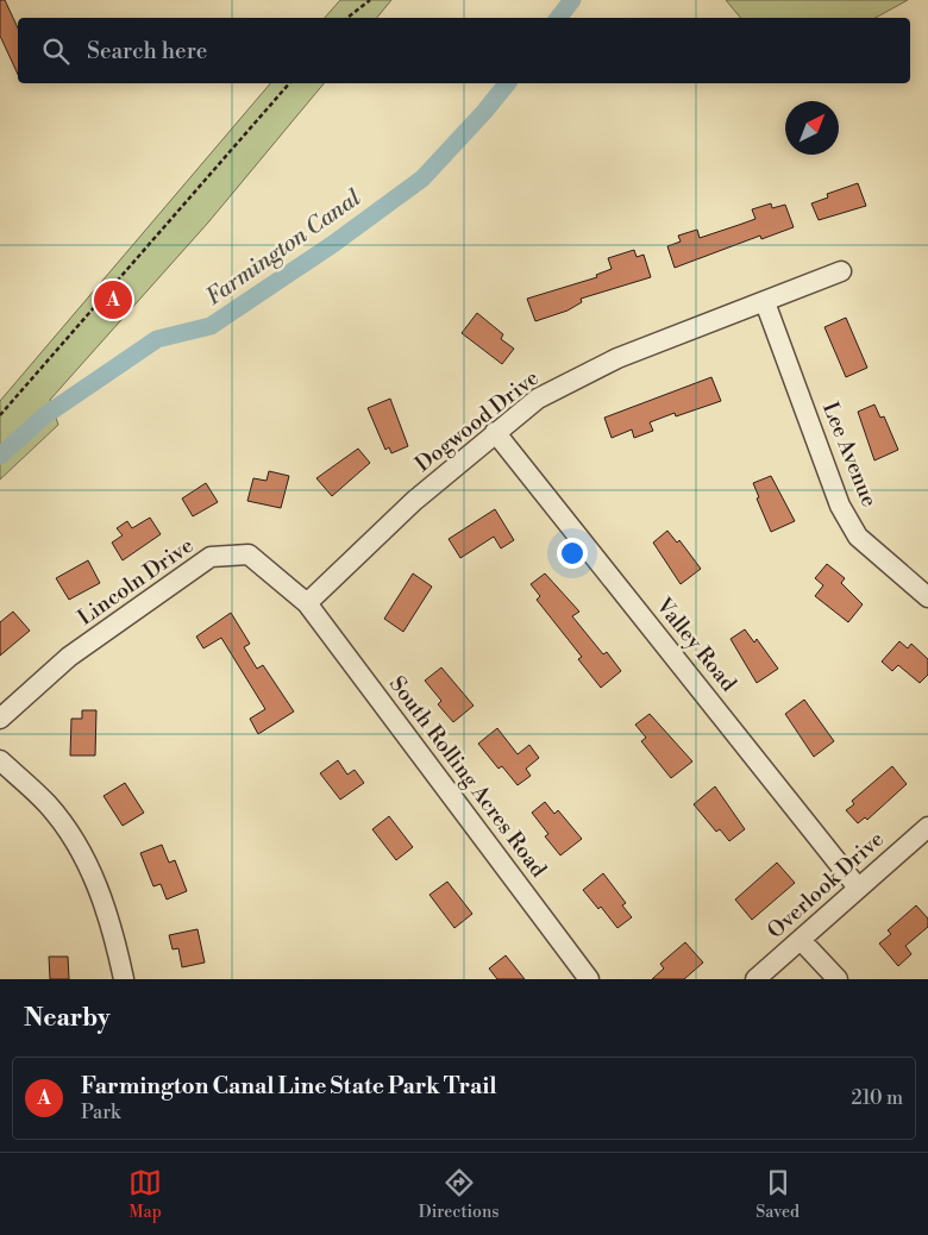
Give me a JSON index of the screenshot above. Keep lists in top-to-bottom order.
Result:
{
  "streets": {
    "street": [
      "Dogwood Drive",
      "Lee Avenue",
      "Lincoln Drive",
      "Valley Road",
      "South Rolling Acres Road",
      "Overlook Drive"
    ]
  },
  "crossings": [
    ["Dogwood Drive", "Lee Avenue"],
    ["Dogwood Drive", "Lincoln Drive"],
    ["Dogwood Drive", "Valley Road"],
    ["Dogwood Drive", "South Rolling Acres Road"],
    ["Lincoln Drive", "South Rolling Acres Road"],
    ["Valley Road", "Overlook Drive"]
  ],
  "water": ["Farmington Canal"],
  "north": "top right",
  "page": {
    "search": "Search here",
    "pins": "A",
    "heading": "Nearby",
    "list": [
      {
        "mark": "A",
        "name": "Farmington Canal Line State Park Trail",
        "note": "Park",
        "value": "210 m"
      }
    ],
    "nav": ["Map", "Directions", "Saved"]
  }
}
